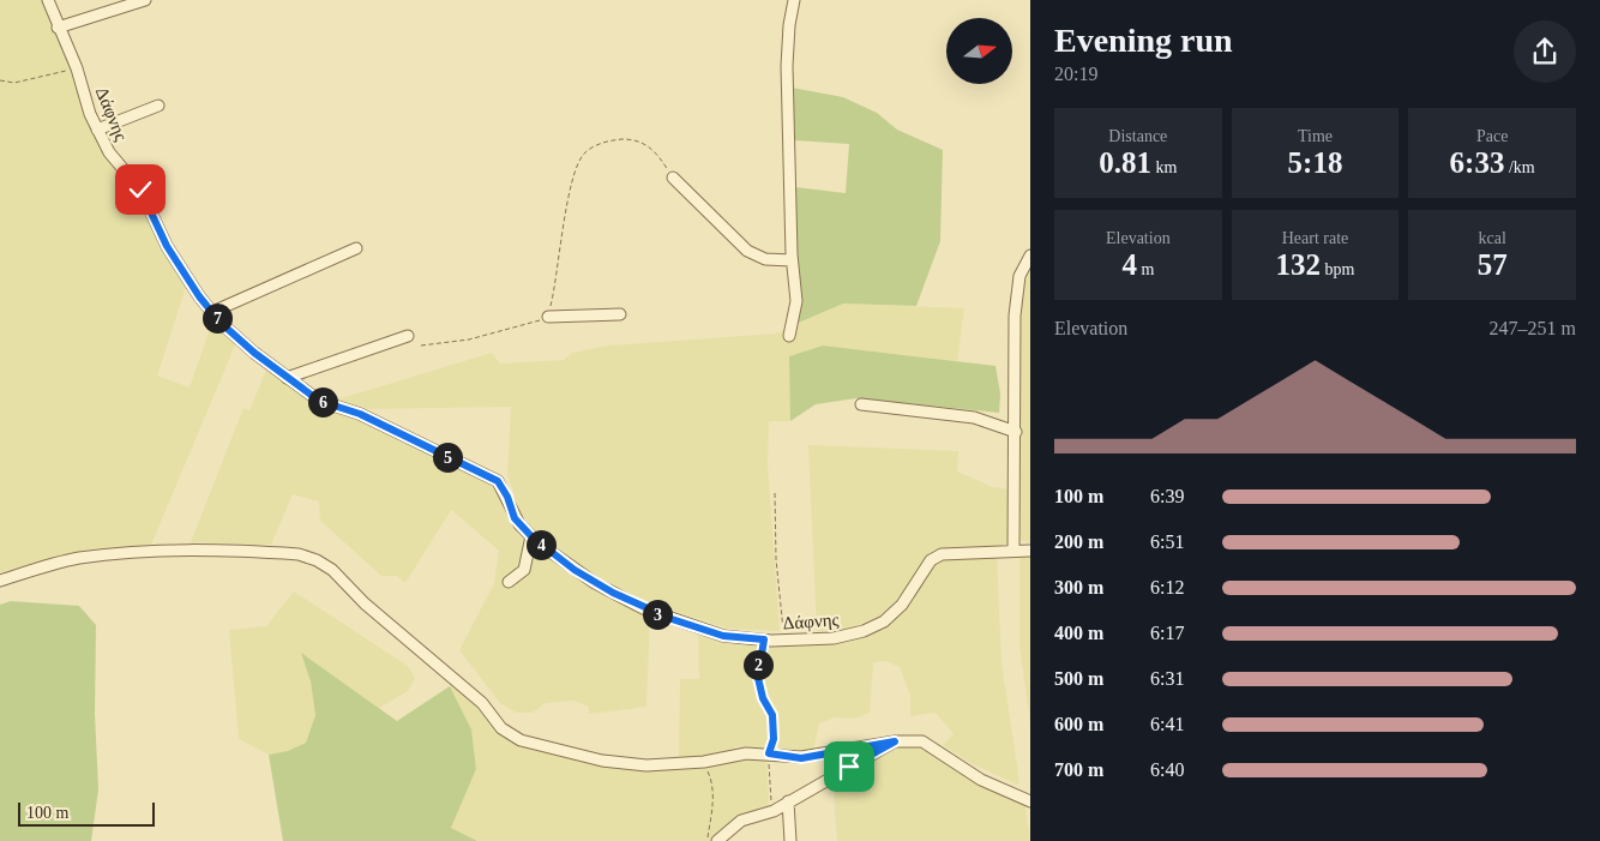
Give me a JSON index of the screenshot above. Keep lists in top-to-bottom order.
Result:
{
  "streets": {
    "street": ["Δάφνης"]
  },
  "scale_bar": "100 m",
  "north": "right",
  "page": {
    "heading": ["Evening run", "20:19"],
    "stats": [
      ["Distance", "0.81 km"],
      ["Time", "5:18"],
      ["Pace", "6:33 /km"],
      ["Elevation", "4 m"],
      ["Heart rate", "132 bpm"],
      ["kcal", "57"]
    ],
    "pins": [
      "7",
      "6",
      "5",
      "4",
      "3",
      "2"
    ],
    "chart": ["Elevation", "247–251 m"],
    "list": [
      {
        "name": "100 m",
        "note": "6:39"
      },
      {
        "name": "200 m",
        "note": "6:51"
      },
      {
        "name": "300 m",
        "note": "6:12"
      },
      {
        "name": "400 m",
        "note": "6:17"
      },
      {
        "name": "500 m",
        "note": "6:31"
      },
      {
        "name": "600 m",
        "note": "6:41"
      },
      {
        "name": "700 m",
        "note": "6:40"
      }
    ],
    "scale": "100 m"
  }
}
